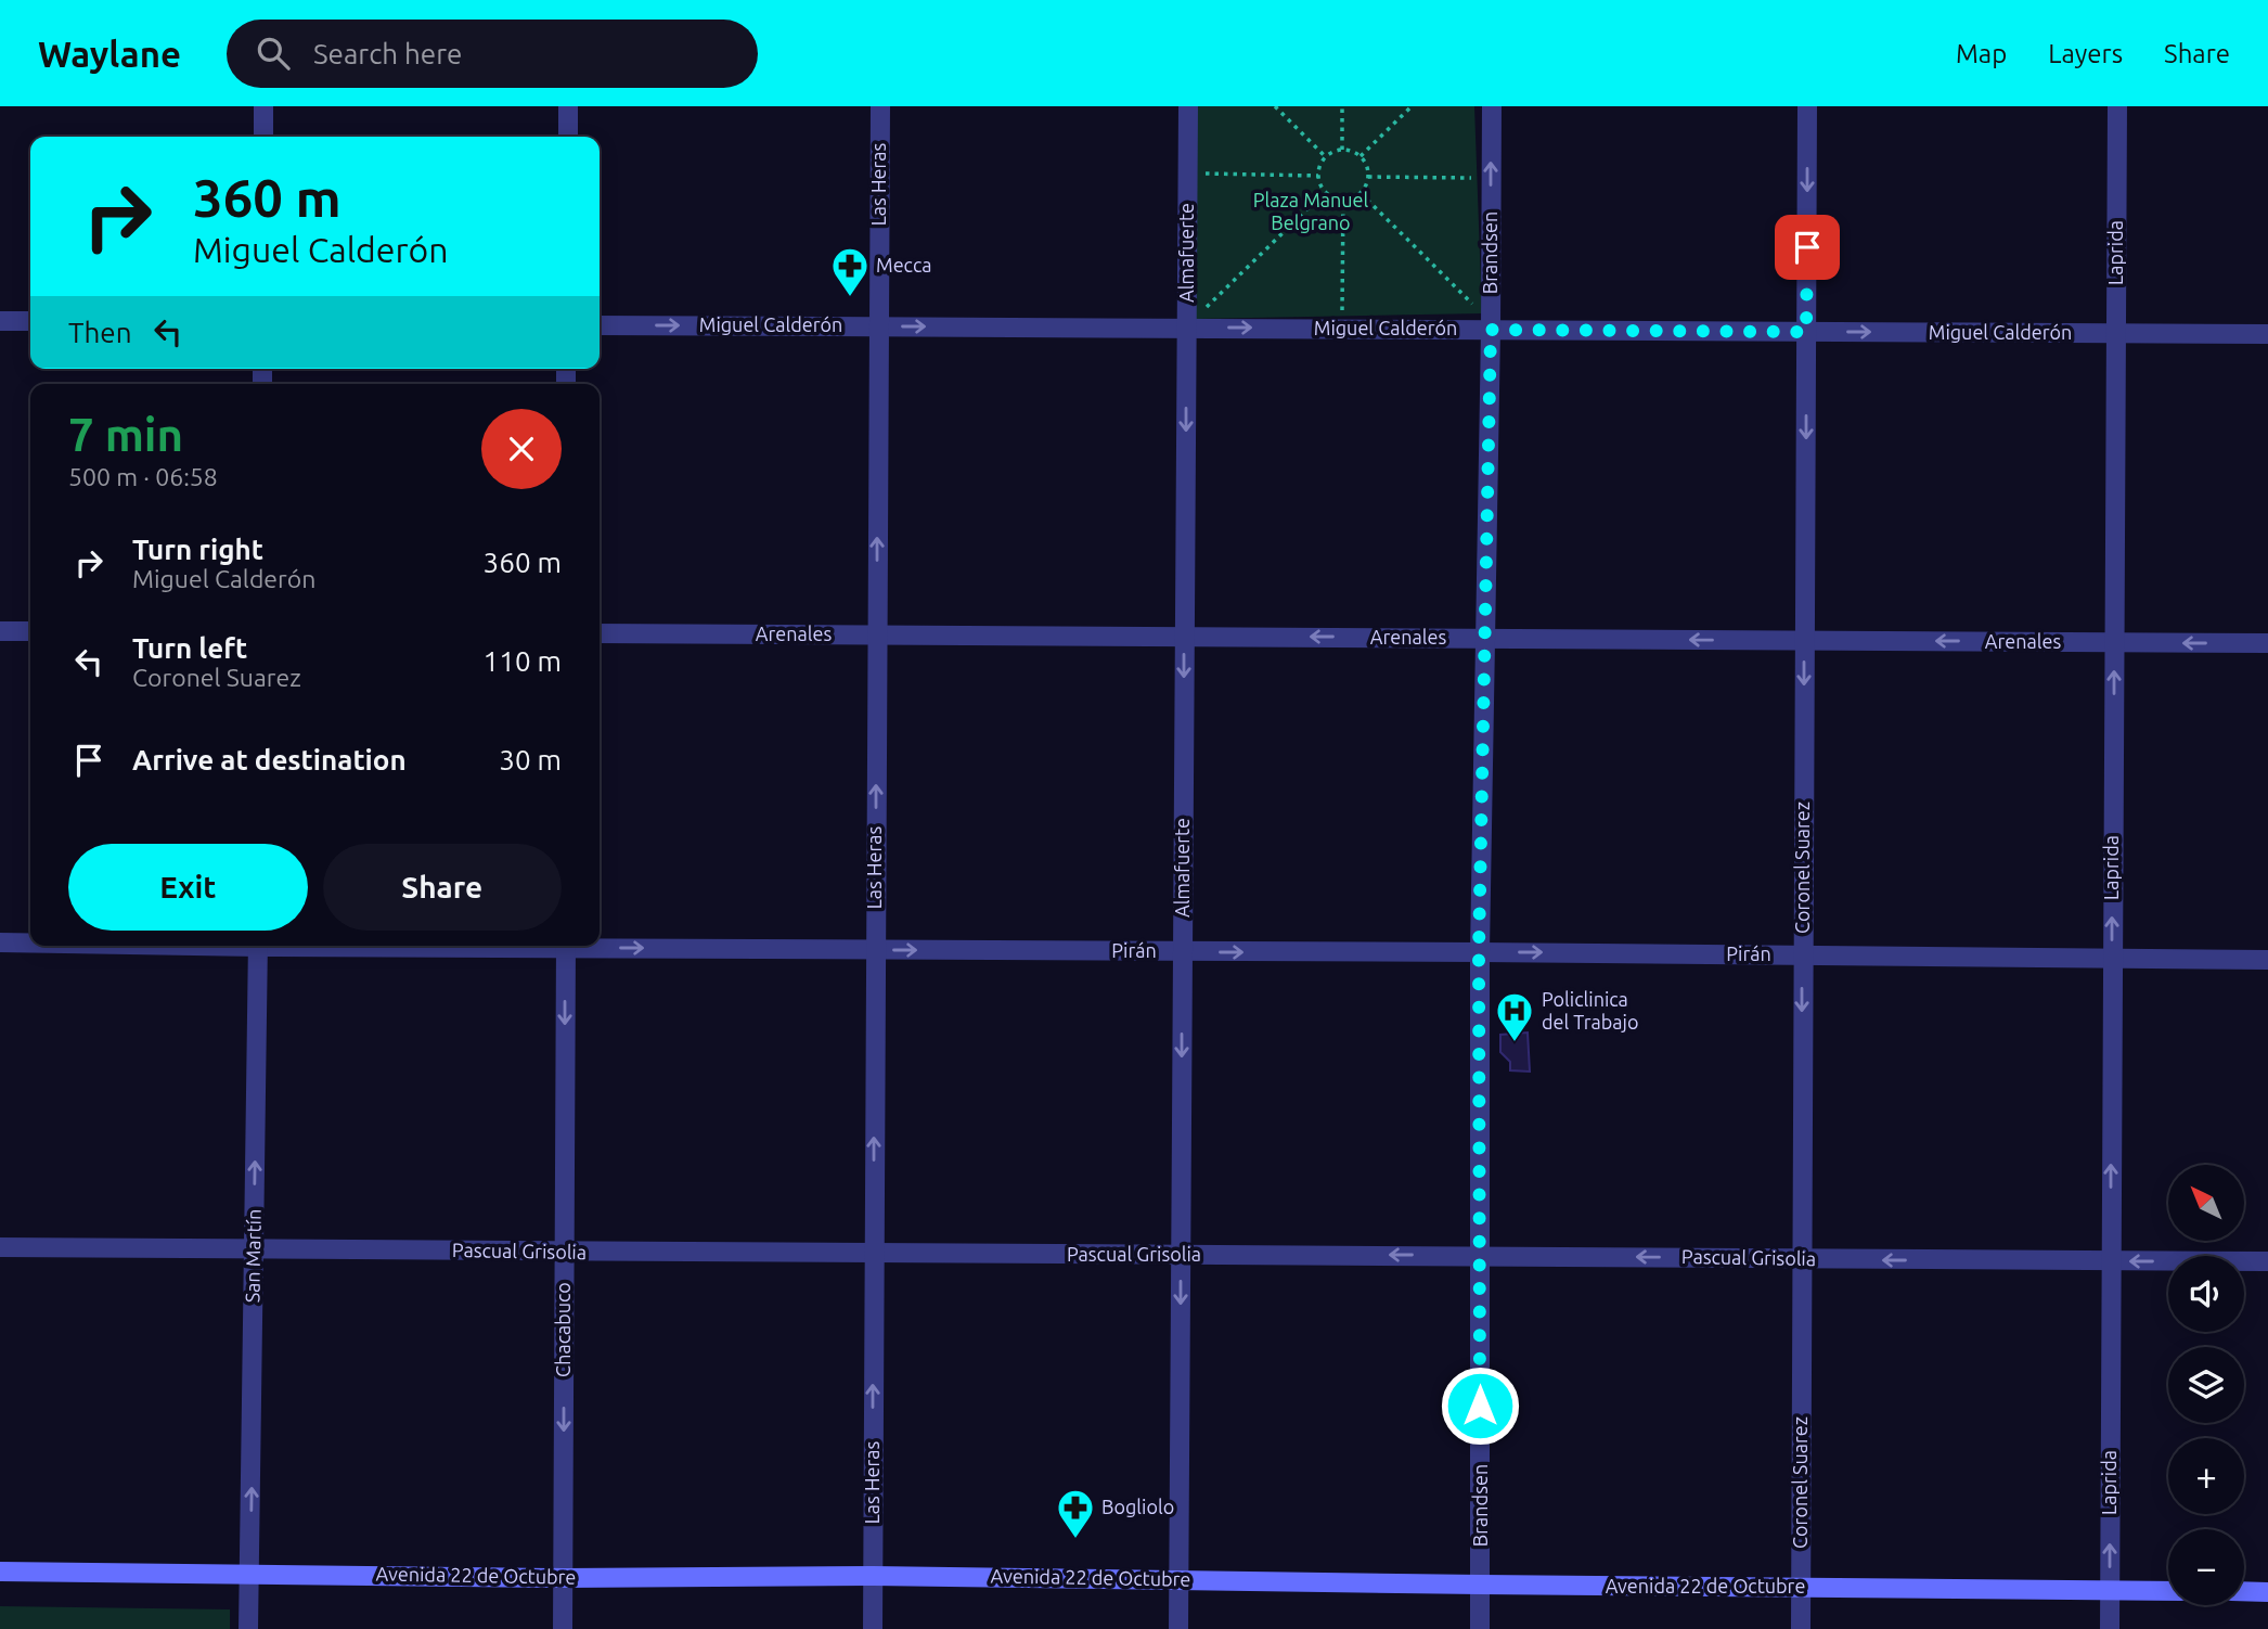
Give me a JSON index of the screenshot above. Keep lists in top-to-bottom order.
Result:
{
  "streets": {
    "main road": ["Avenida 22 de Octubre"],
    "street": [
      "Las Heras",
      "Almafuerte",
      "Brandsen",
      "Laprida",
      "Miguel Calderón",
      "Arenales",
      "Coronel Suarez",
      "Pirán",
      "Pascual Grisolia",
      "San Martín",
      "Chacabuco"
    ]
  },
  "crossings": [
    ["Las Heras", "Miguel Calderón"],
    ["Las Heras", "Arenales"],
    ["Las Heras", "Pirán"],
    ["Las Heras", "Pascual Grisolia"],
    ["Las Heras", "Avenida 22 de Octubre"],
    ["Almafuerte", "Miguel Calderón"],
    ["Almafuerte", "Arenales"],
    ["Almafuerte", "Pirán"],
    ["Almafuerte", "Pascual Grisolia"],
    ["Almafuerte", "Avenida 22 de Octubre"],
    ["Brandsen", "Miguel Calderón"],
    ["Brandsen", "Arenales"],
    ["Brandsen", "Pirán"],
    ["Brandsen", "Pascual Grisolia"],
    ["Brandsen", "Avenida 22 de Octubre"],
    ["Laprida", "Miguel Calderón"],
    ["Laprida", "Arenales"],
    ["Laprida", "Pirán"],
    ["Laprida", "Pascual Grisolia"],
    ["Laprida", "Avenida 22 de Octubre"],
    ["Miguel Calderón", "Coronel Suarez"],
    ["Arenales", "Coronel Suarez"],
    ["Coronel Suarez", "Pirán"],
    ["Coronel Suarez", "Pascual Grisolia"],
    ["Coronel Suarez", "Avenida 22 de Octubre"],
    ["Pascual Grisolia", "San Martín"],
    ["Pascual Grisolia", "Chacabuco"],
    ["San Martín", "Avenida 22 de Octubre"],
    ["Chacabuco", "Avenida 22 de Octubre"]
  ],
  "one_way": [
    "Las Heras",
    "Almafuerte",
    "Laprida",
    "Miguel Calderón",
    "Arenales",
    "Coronel Suarez",
    "Pirán",
    "Pascual Grisolia",
    "San Martín",
    "Chacabuco"
  ],
  "parks": ["Plaza Manuel Belgrano"],
  "places": {
    "pharmacy": ["Mecca", "Bogliolo"],
    "hospital": ["Policlinica del Trabajo"]
  },
  "north": "top left",
  "page": {
    "header": "Waylane",
    "search": "Search here",
    "nav": ["Map", "Layers", "Share"],
    "turn": ["360 m", "Miguel Calderón"],
    "then": "Then",
    "heading": ["7 min", "500 m · 06:58"],
    "list": [
      {
        "name": "Turn right",
        "note": "Miguel Calderón",
        "value": "360 m"
      },
      {
        "name": "Turn left",
        "note": "Coronel Suarez",
        "value": "110 m"
      },
      {
        "name": "Arrive at destination",
        "value": "30 m"
      }
    ],
    "buttons": ["Exit", "Share"],
    "map_buttons": ["+", "−"]
  }
}
